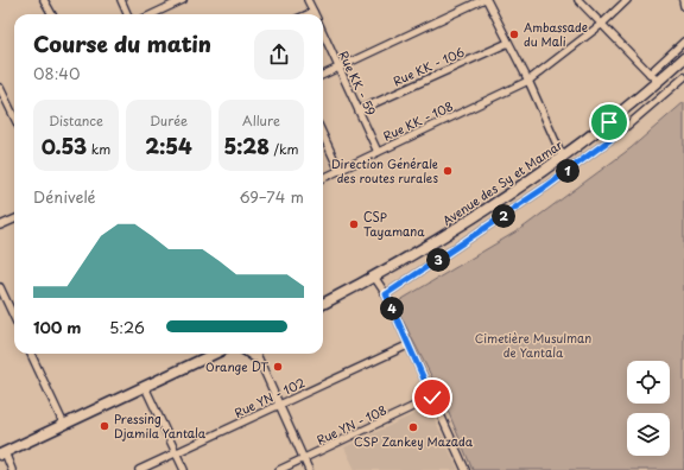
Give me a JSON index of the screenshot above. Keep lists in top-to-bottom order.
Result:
{
  "streets": {
    "highway": ["Avenue des Sy et Mamar"],
    "street": [
      "Rue KK - 106",
      "Rue KK - 59",
      "Rue KK - 108",
      "Rue YN - 102",
      "Rue YN - 108"
    ]
  },
  "crossings": [
    ["Rue KK - 106", "Rue KK - 59"],
    ["Rue KK - 59", "Rue KK - 108"]
  ],
  "parks": ["Cimetière Musulman de Yantala"],
  "places": [
    "Ambassade du Mali",
    "Direction Générale des routes rurales",
    "CSP Tayamana",
    "Orange DT",
    "Pressing Djamila Yantala",
    "CSP Zankey Mazada"
  ],
  "page": {
    "heading": ["Course du matin", "08:40"],
    "stats": [
      ["Distance", "0.53 km"],
      ["Durée", "2:54"],
      ["Allure", "5:28 /km"]
    ],
    "pins": [
      "1",
      "2",
      "3",
      "4"
    ],
    "chart": ["Dénivelé", "69–74 m"],
    "list": [
      {
        "name": "100 m",
        "note": "5:26"
      }
    ]
  }
}
